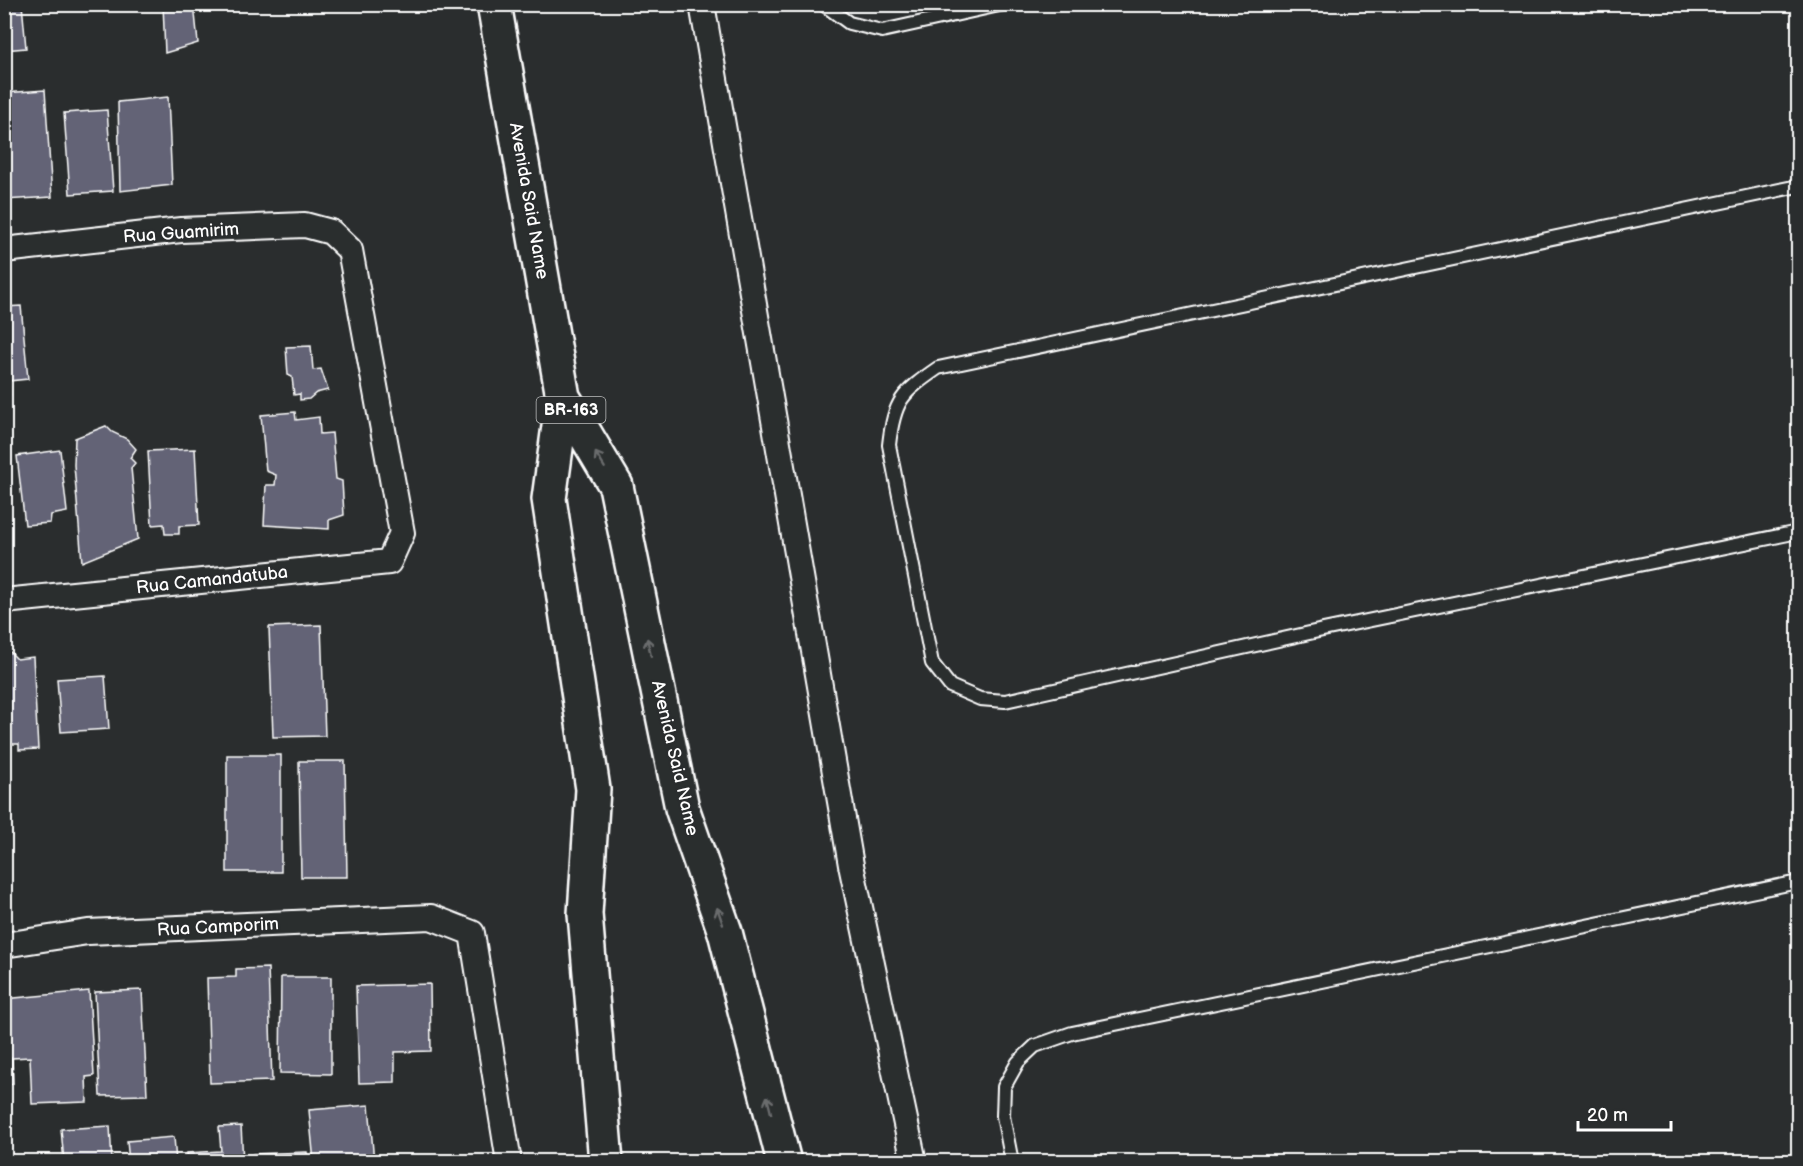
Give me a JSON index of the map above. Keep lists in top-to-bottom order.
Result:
{
  "streets": {
    "highway": ["Avenida Said Name", "BR-163"],
    "street": ["Rua Guamirim", "Rua Camandatuba", "Rua Camporim"]
  },
  "crossings": [
    ["Rua Guamirim", "Rua Camandatuba"]
  ],
  "scale_bar": "20 m"
}
